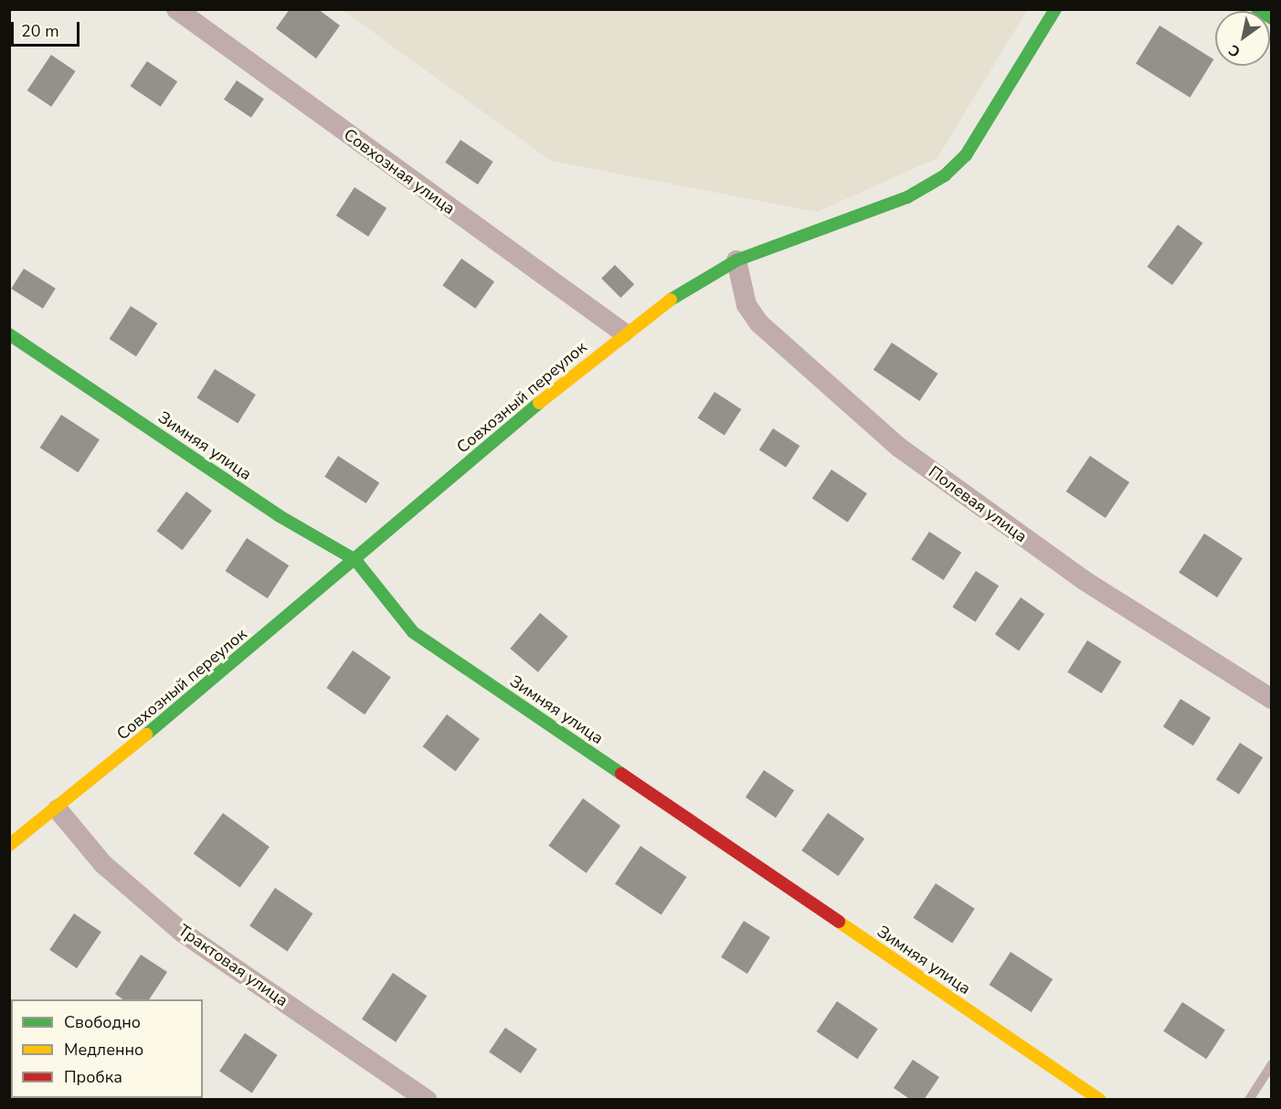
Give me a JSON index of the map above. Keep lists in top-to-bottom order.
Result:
{
  "streets": {
    "street": [
      "Совхозная улица",
      "Совхозный переулок",
      "Зимняя улица",
      "Полевая улица",
      "Трактовая улица"
    ]
  },
  "crossings": [
    ["Совхозная улица", "Совхозный переулок"],
    ["Совхозный переулок", "Зимняя улица"],
    ["Совхозный переулок", "Полевая улица"],
    ["Совхозный переулок", "Трактовая улица"]
  ],
  "legend": ["Свободно", "Медленно", "Пробка"],
  "scale_bar": "20 m",
  "north": "bottom left"
}
